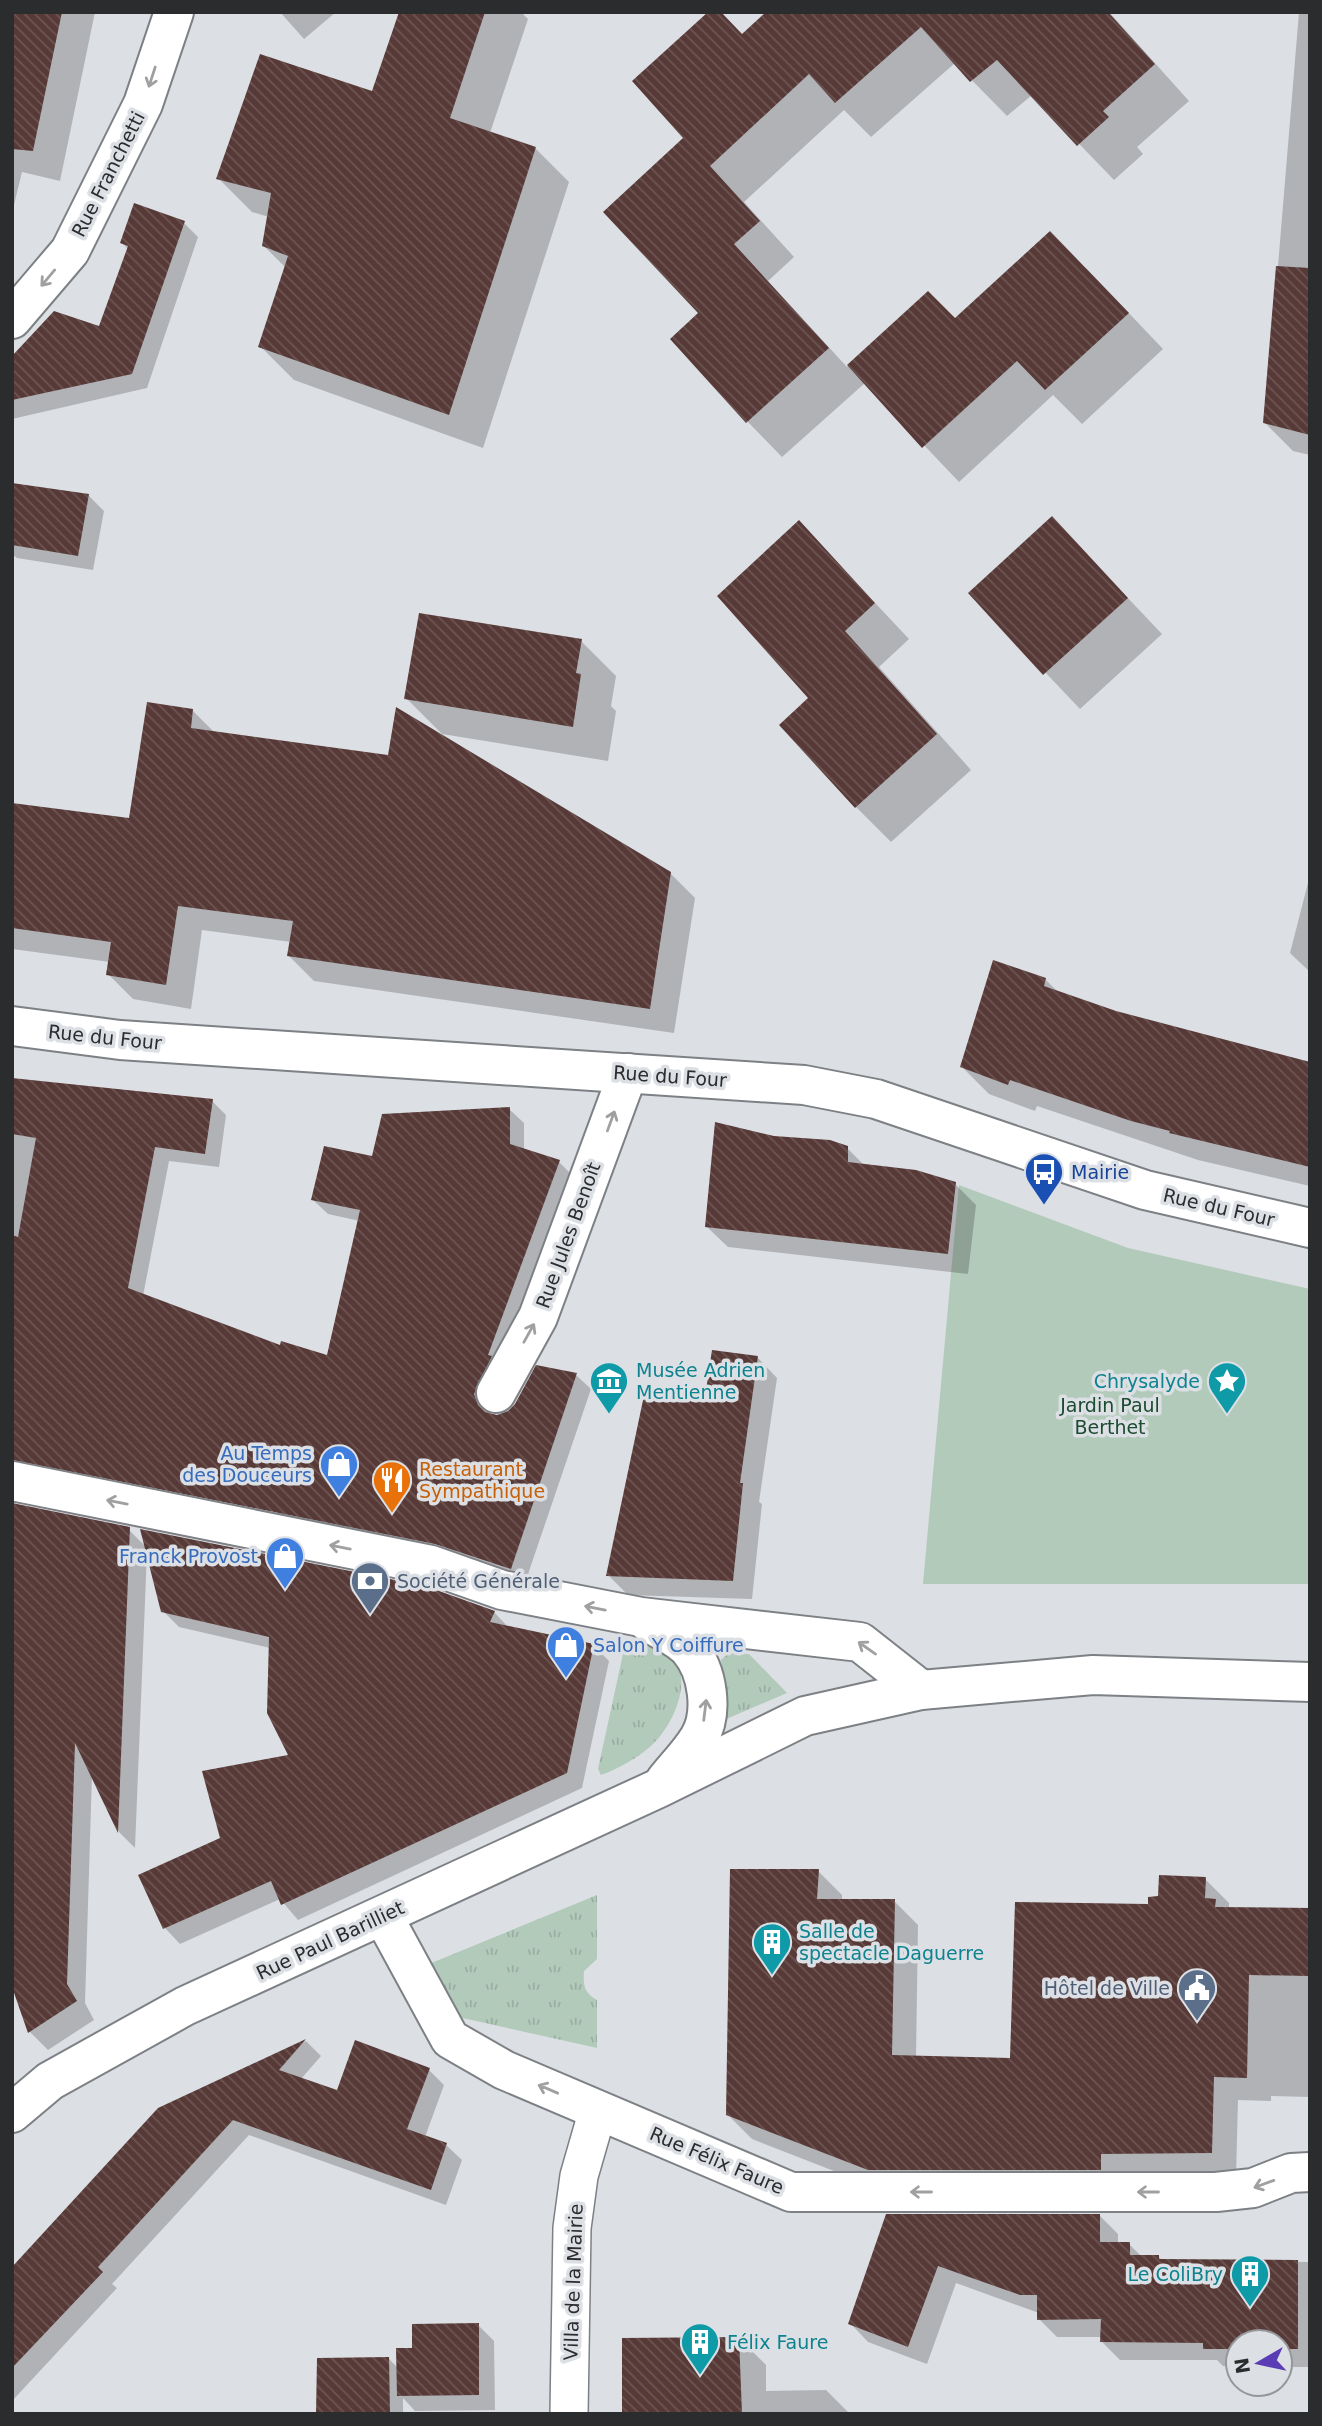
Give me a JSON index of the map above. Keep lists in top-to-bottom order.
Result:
{
  "streets": {
    "street": [
      "Rue Franchetti",
      "Rue du Four",
      "Rue Jules Benoît",
      "Rue Paul Barilliet",
      "Rue Félix Faure",
      "Villa de la Mairie"
    ]
  },
  "crossings": [
    ["Rue du Four", "Rue Jules Benoît"],
    ["Rue Paul Barilliet", "Rue Félix Faure"],
    ["Rue Félix Faure", "Villa de la Mairie"]
  ],
  "one_way": ["Rue Franchetti", "Rue Jules Benoît", "Rue Félix Faure"],
  "parks": ["Jardin Paul Berthet"],
  "places": {
    "bus stop": ["Mairie"],
    "museum": ["Musée Adrien Mentienne"],
    "place": ["Chrysalyde"],
    "shop": ["Au Temps des Douceurs", "Franck Provost", "Salon Y Coiffure"],
    "restaurant": ["Restaurant Sympathique"],
    "bank": ["Société Générale"],
    "building": ["Salle de spectacle Daguerre", "Le ColiBry", "Félix Faure"],
    "public building": ["Hôtel de Ville"]
  },
  "north": "left"
}
